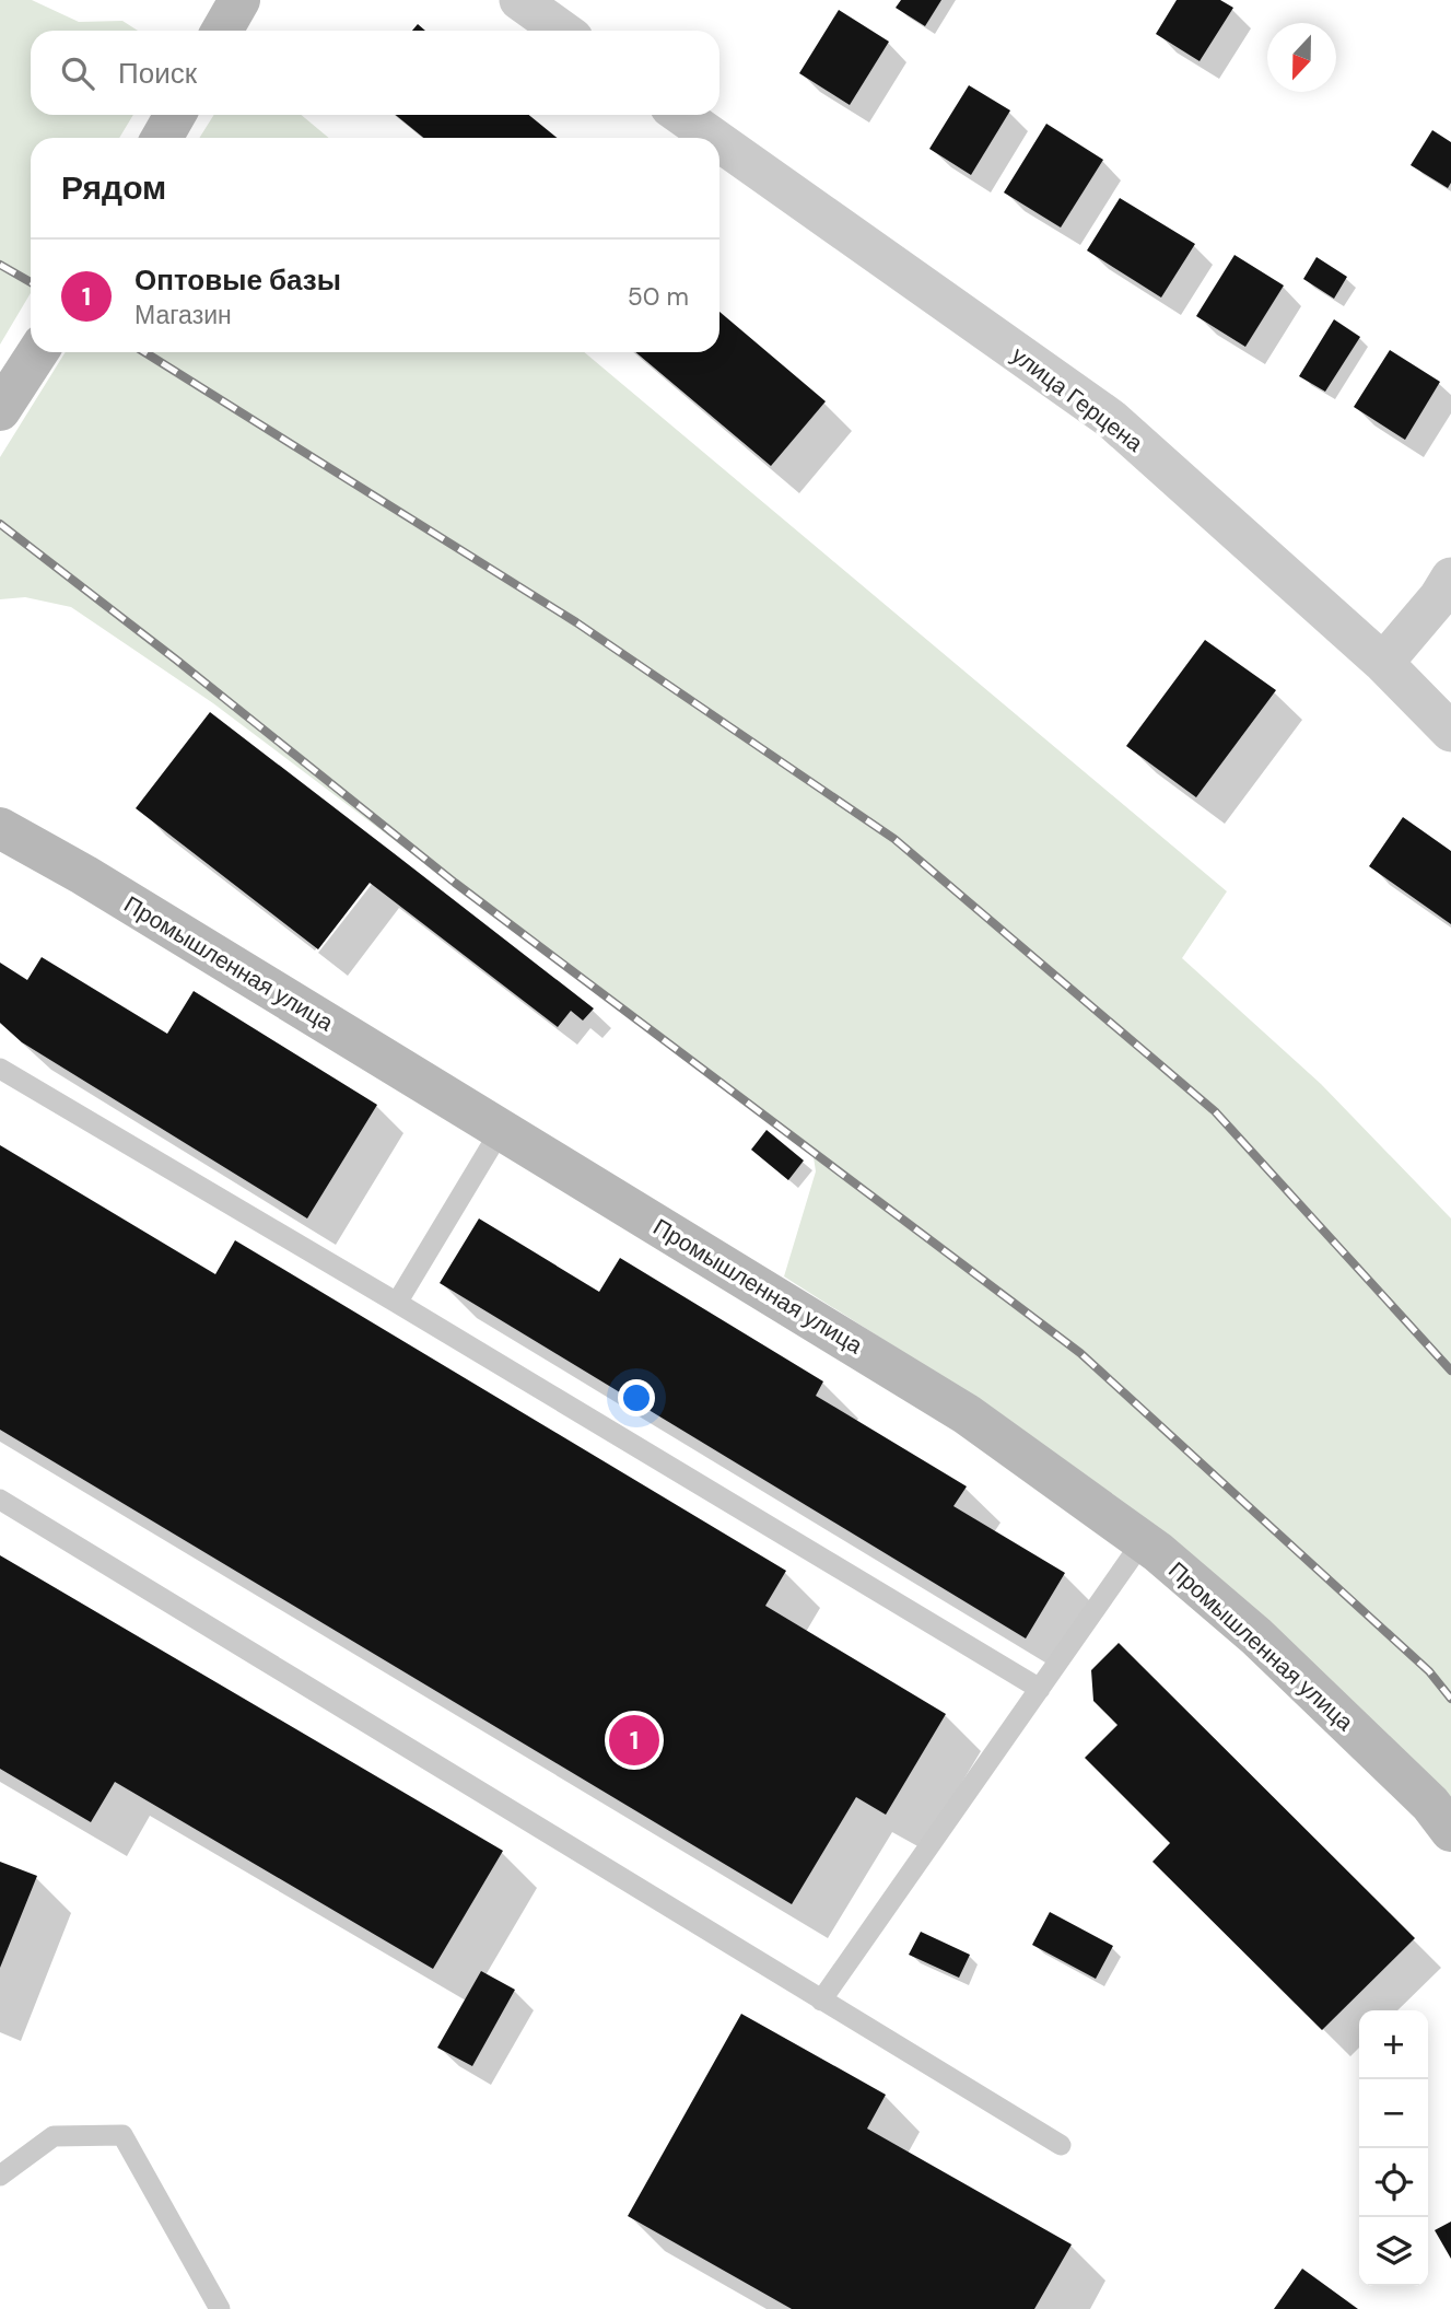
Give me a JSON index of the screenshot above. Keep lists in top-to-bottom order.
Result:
{
  "streets": {
    "street": ["улица Герцена", "Промышленная улица"]
  },
  "north": "bottom",
  "page": {
    "search": "Поиск",
    "heading": "Рядом",
    "list": [
      {
        "mark": "1",
        "name": "Оптовые базы",
        "note": "Магазин",
        "value": "50 m"
      }
    ],
    "pins": "1",
    "map_buttons": ["+", "−"]
  }
}
